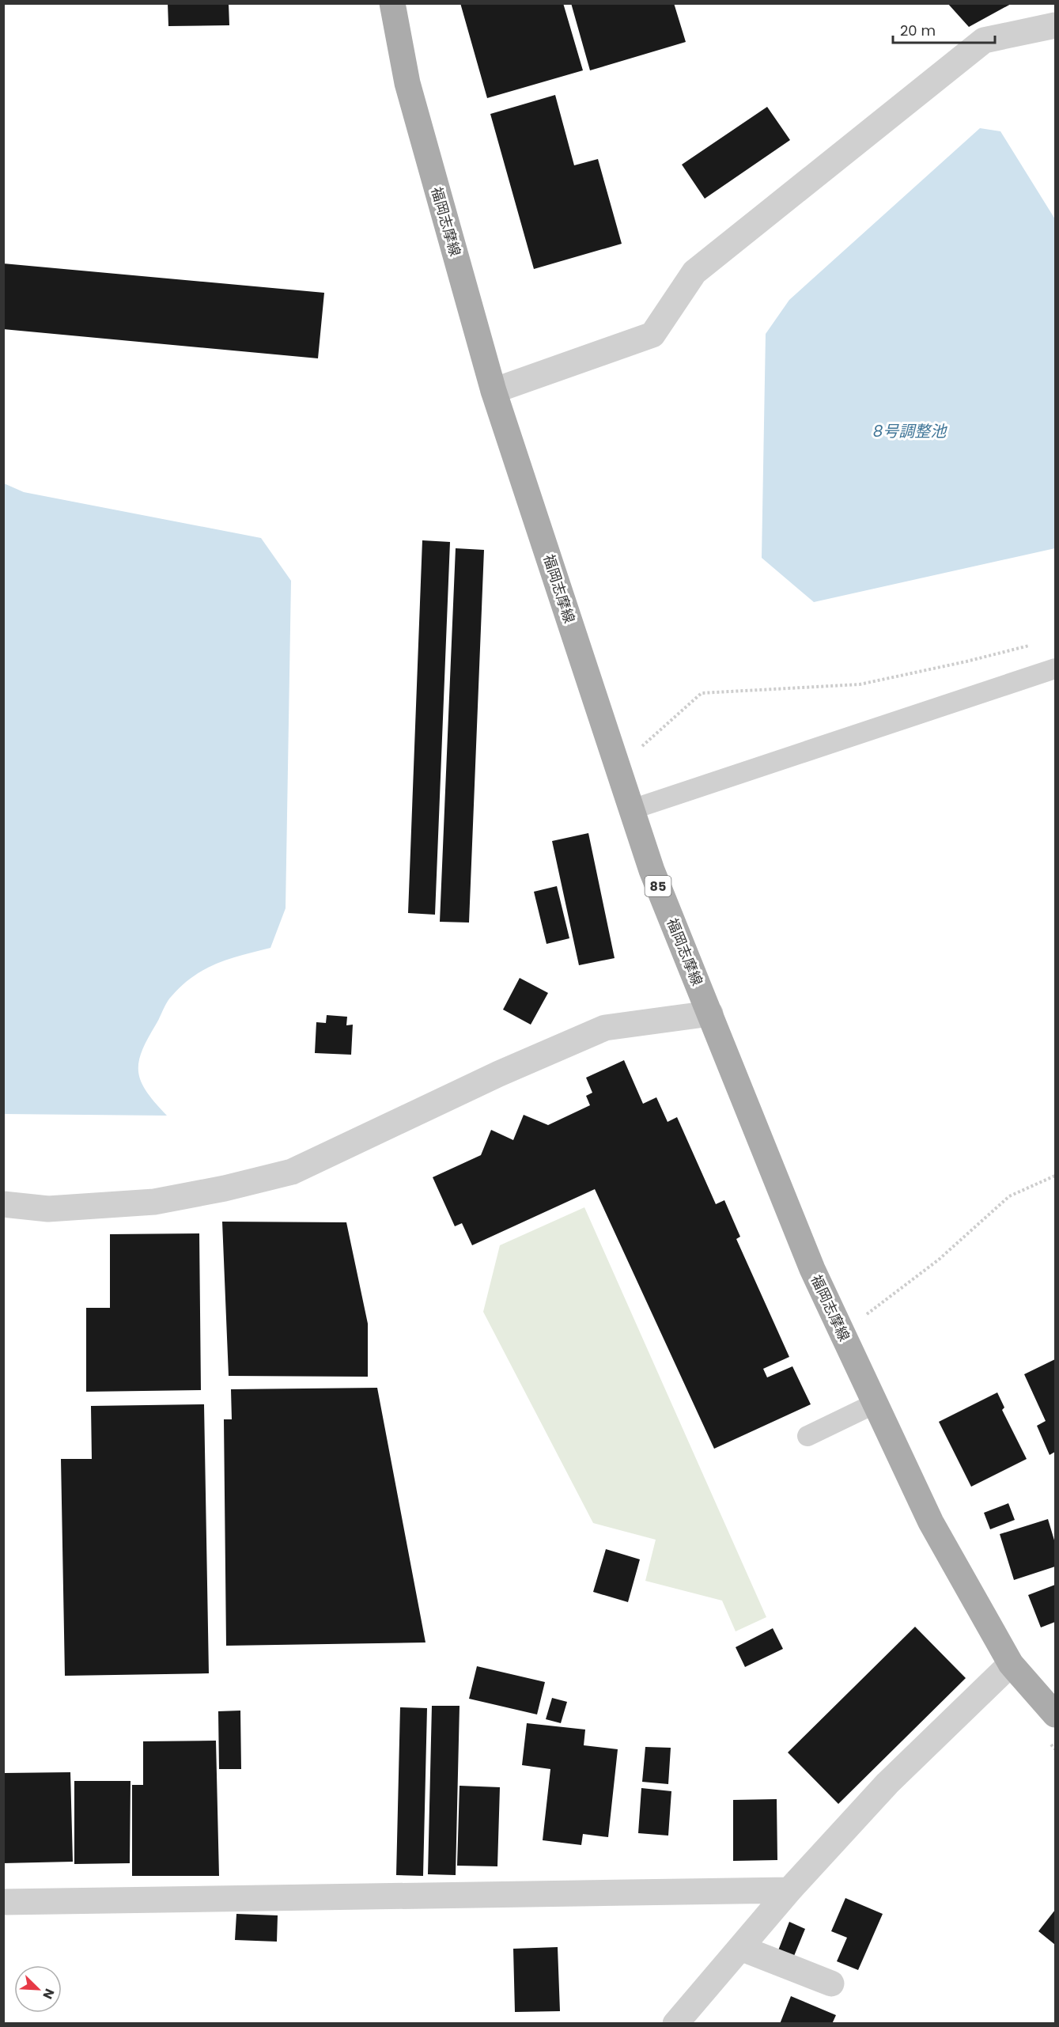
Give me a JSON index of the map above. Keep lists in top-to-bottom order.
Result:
{
  "streets": {
    "main road": ["福岡志摩線", "85"]
  },
  "water": ["8号調整池"],
  "scale_bar": "20 m",
  "north": "bottom right"
}
